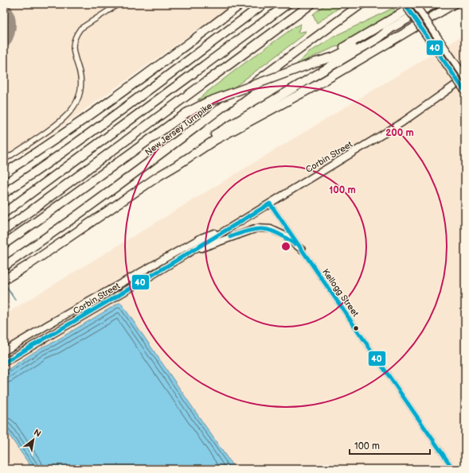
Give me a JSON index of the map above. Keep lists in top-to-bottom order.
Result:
{
  "streets": {
    "highway": ["New Jersey Turnpike"],
    "main road": ["Corbin Street"],
    "street": ["Kellogg Street"]
  },
  "crossings": [
    ["Corbin Street", "Kellogg Street"]
  ],
  "lines": ["transit line 40"],
  "scale_bar": "100 m",
  "north": "top right",
  "rings": ["200 m", "100 m"]
}
